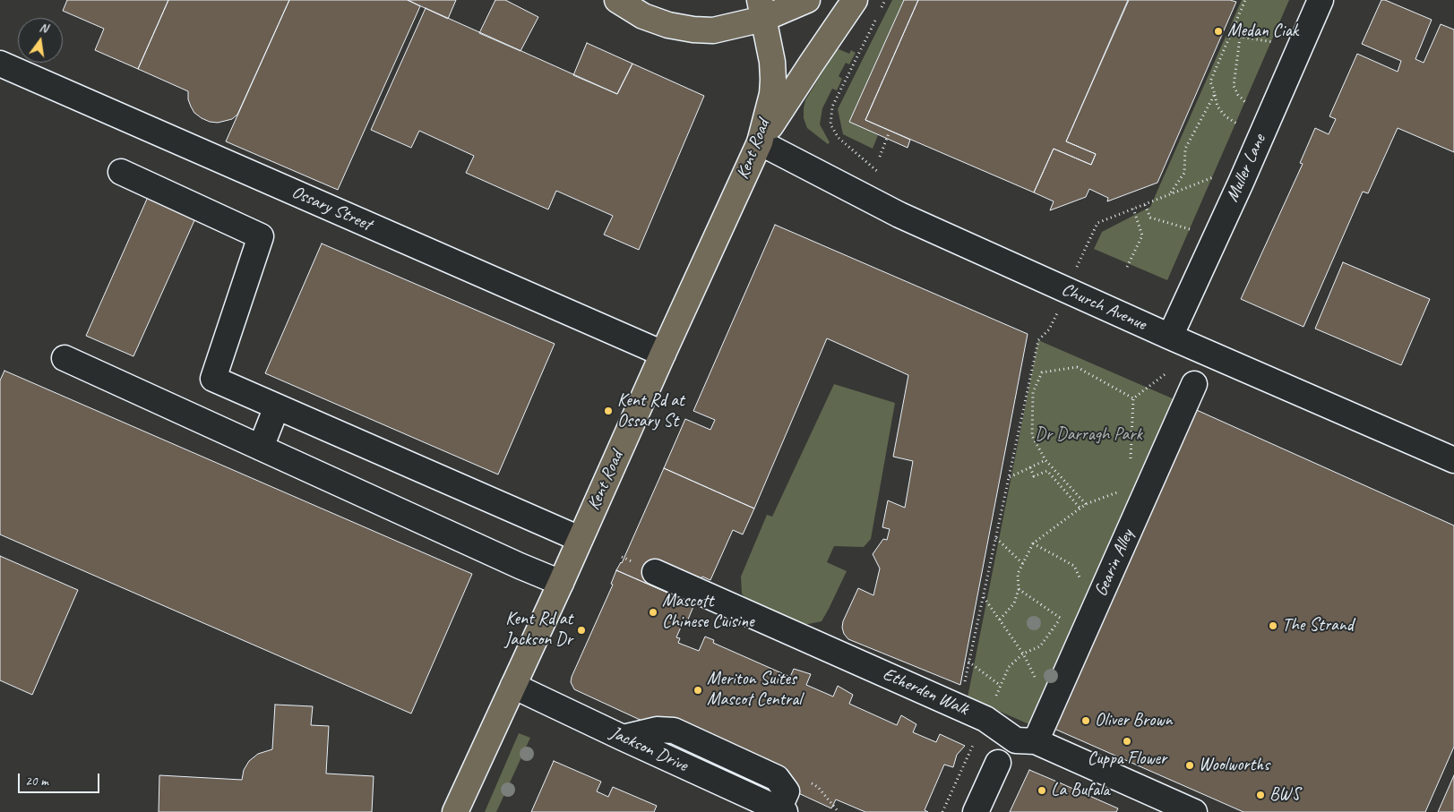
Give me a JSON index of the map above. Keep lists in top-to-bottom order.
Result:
{
  "streets": {
    "main road": ["Kent Road"],
    "street": [
      "Muller Lane",
      "Ossary Street",
      "Church Avenue",
      "Gearin Alley",
      "Etherden Walk",
      "Jackson Drive"
    ]
  },
  "crossings": [
    ["Kent Road", "Ossary Street"],
    ["Kent Road", "Church Avenue"],
    ["Kent Road", "Jackson Drive"],
    ["Muller Lane", "Church Avenue"],
    ["Gearin Alley", "Etherden Walk"]
  ],
  "parks": ["Dr Darragh Park"],
  "places": [
    "Medan Ciak",
    "Kent Rd at Ossary St",
    "Mascott Chinese Cuisine",
    "The Strand",
    "Kent Rd at Jackson Dr",
    "Meriton Suites Mascot Central",
    "Oliver Brown",
    "Cuppa Flower",
    "Woolworths",
    "La Bufala",
    "BWS"
  ],
  "scale_bar": "20 m",
  "north": "top"
}
